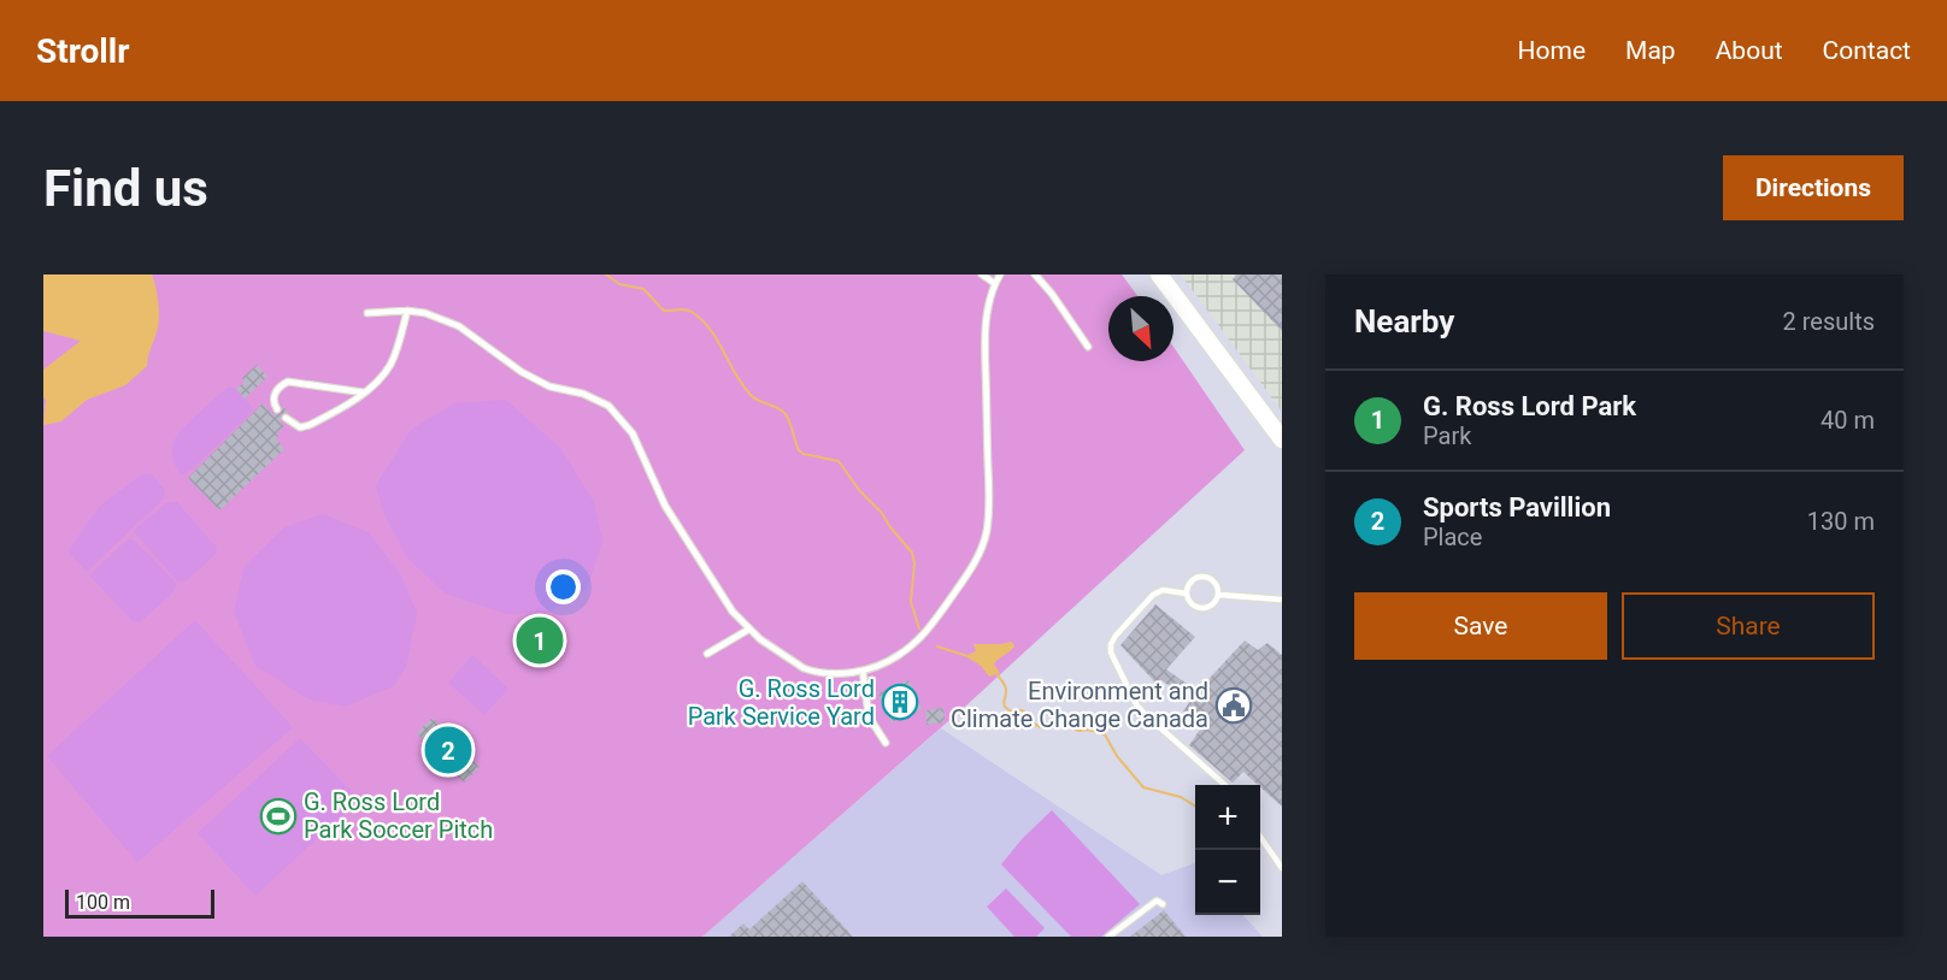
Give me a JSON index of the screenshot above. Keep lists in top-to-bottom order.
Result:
{
  "places": {
    "building": ["G. Ross Lord Park Service Yard"],
    "public building": ["Environment and Climate Change Canada"],
    "sports": ["G. Ross Lord Park Soccer Pitch"]
  },
  "scale_bar": "100 m",
  "north": "bottom right",
  "page": {
    "header": "Strollr",
    "nav": [
      "Home",
      "Map",
      "About",
      "Contact"
    ],
    "buttons": [
      "Directions",
      ["Save", "Share"]
    ],
    "title": "Find us",
    "heading": ["Nearby", "2 results"],
    "list": [
      {
        "mark": "1",
        "name": "G. Ross Lord Park",
        "note": "Park",
        "value": "40 m"
      },
      {
        "mark": "2",
        "name": "Sports Pavillion",
        "note": "Place",
        "value": "130 m"
      }
    ],
    "pins": ["1", "2"],
    "map_buttons": ["+", "−"],
    "scale": "100 m"
  }
}
